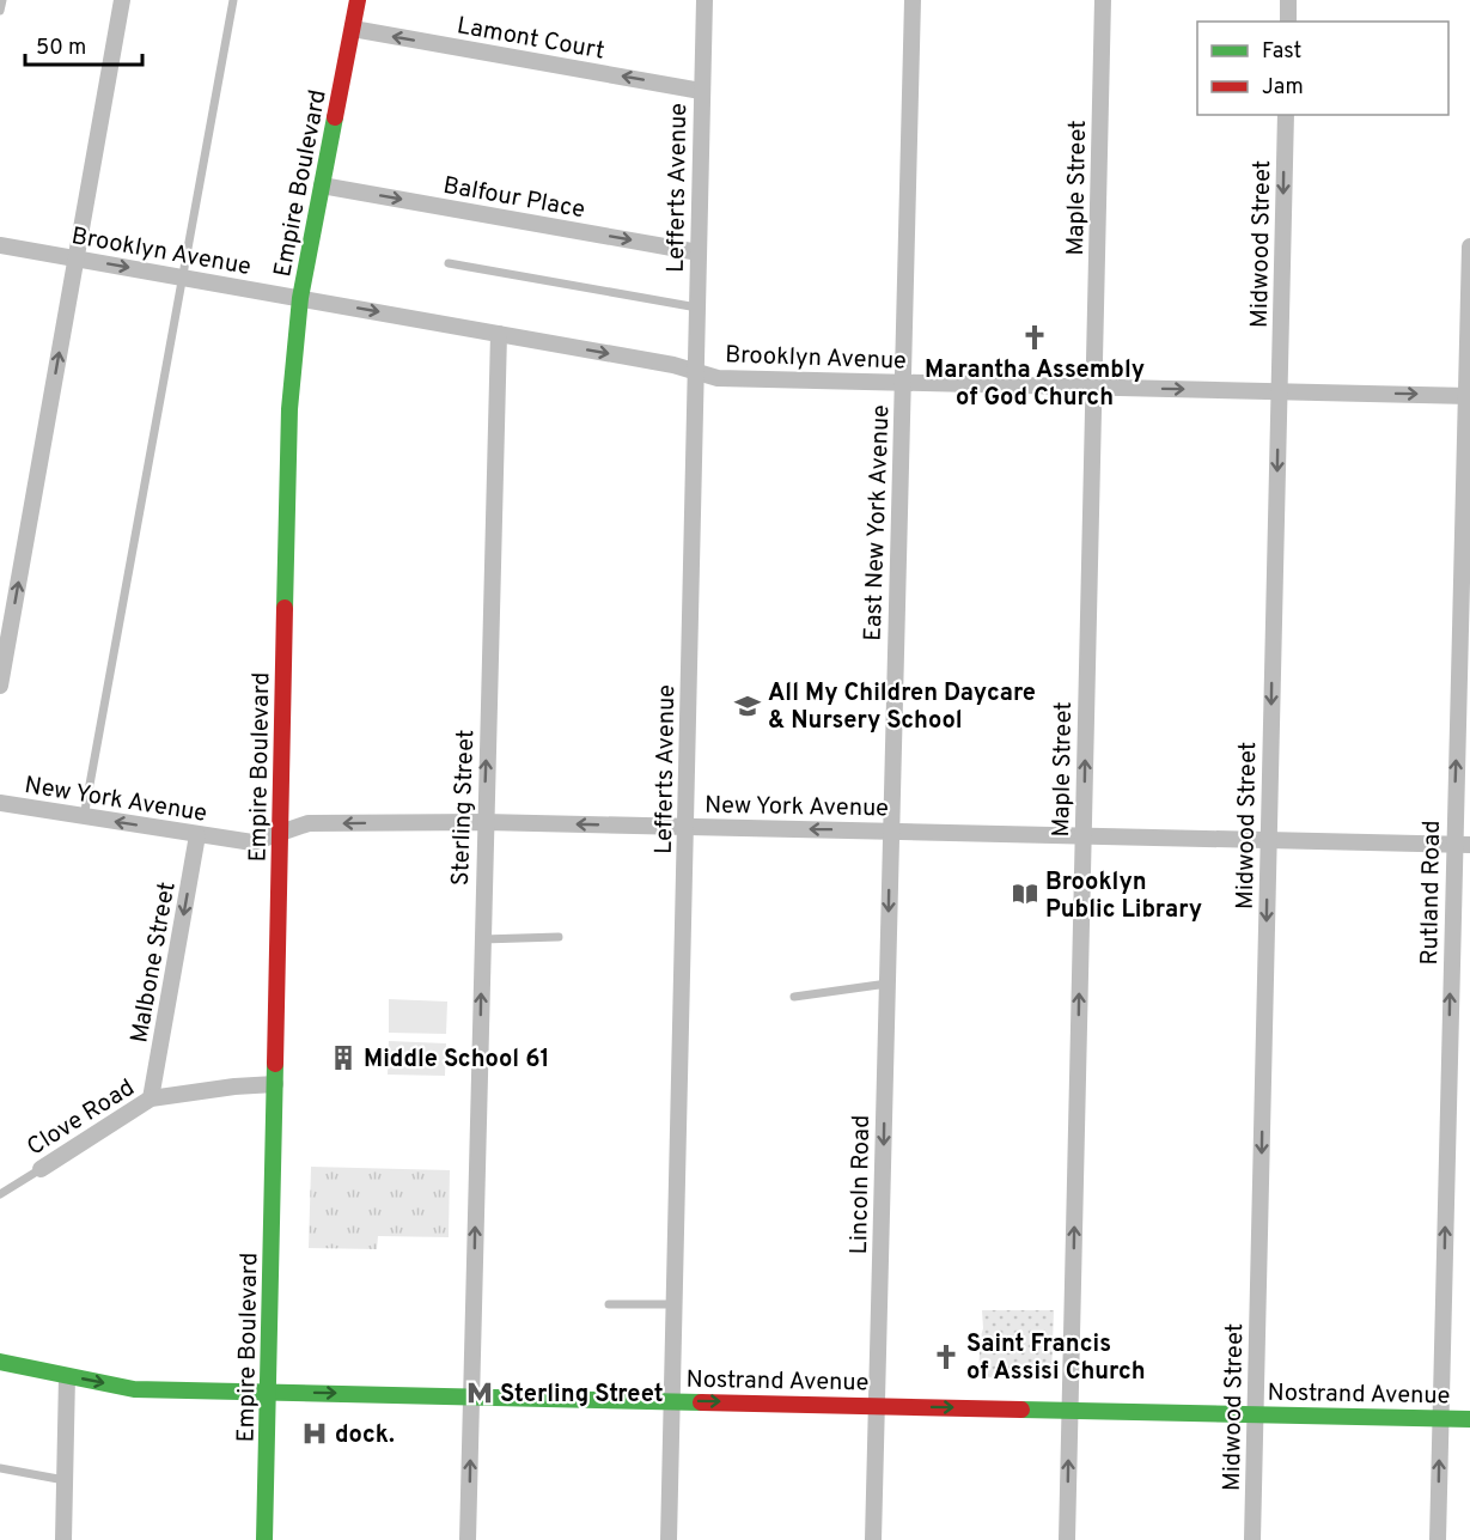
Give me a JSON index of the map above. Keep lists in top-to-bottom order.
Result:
{
  "streets": {
    "main road": ["Empire Boulevard", "Nostrand Avenue"],
    "street": [
      "Lamont Court",
      "Lefferts Avenue",
      "Maple Street",
      "Balfour Place",
      "Midwood Street",
      "Brooklyn Avenue",
      "East New York Avenue",
      "New York Avenue",
      "Sterling Street",
      "Rutland Road",
      "Malbone Street",
      "Clove Road",
      "Lincoln Road"
    ]
  },
  "crossings": [
    ["Lamont Court", "Empire Boulevard"],
    ["Lamont Court", "Lefferts Avenue"],
    ["Empire Boulevard", "Balfour Place"],
    ["Empire Boulevard", "Brooklyn Avenue"],
    ["Empire Boulevard", "New York Avenue"],
    ["Empire Boulevard", "Clove Road"],
    ["Empire Boulevard", "Nostrand Avenue"],
    ["Lefferts Avenue", "Balfour Place"],
    ["Lefferts Avenue", "Brooklyn Avenue"],
    ["Lefferts Avenue", "New York Avenue"],
    ["Lefferts Avenue", "Nostrand Avenue"],
    ["Maple Street", "Brooklyn Avenue"],
    ["Maple Street", "New York Avenue"],
    ["Maple Street", "Nostrand Avenue"],
    ["Midwood Street", "Brooklyn Avenue"],
    ["Midwood Street", "New York Avenue"],
    ["Midwood Street", "Nostrand Avenue"],
    ["Brooklyn Avenue", "East New York Avenue"],
    ["Brooklyn Avenue", "Sterling Street"],
    ["Brooklyn Avenue", "Rutland Road"],
    ["East New York Avenue", "New York Avenue"],
    ["East New York Avenue", "Lincoln Road"],
    ["New York Avenue", "Sterling Street"],
    ["New York Avenue", "Rutland Road"],
    ["New York Avenue", "Malbone Street"],
    ["New York Avenue", "Lincoln Road"],
    ["Sterling Street", "Nostrand Avenue"],
    ["Rutland Road", "Nostrand Avenue"],
    ["Malbone Street", "Clove Road"],
    ["Lincoln Road", "Nostrand Avenue"]
  ],
  "one_way": [
    "Lamont Court",
    "Maple Street",
    "Balfour Place",
    "Midwood Street",
    "Brooklyn Avenue",
    "New York Avenue",
    "Sterling Street",
    "Rutland Road",
    "Malbone Street",
    "Lincoln Road",
    "Nostrand Avenue"
  ],
  "places": {
    "church": ["Marantha Assembly of God Church", "Saint Francis of Assisi Church"],
    "school or university": ["All My Children Daycare & Nursery School"],
    "library": ["Brooklyn Public Library"],
    "building": ["Middle School 61"],
    "metro station": ["Sterling Street"],
    "hospital": ["dock."]
  },
  "legend": ["Fast", "Jam"],
  "scale_bar": "50 m"
}
